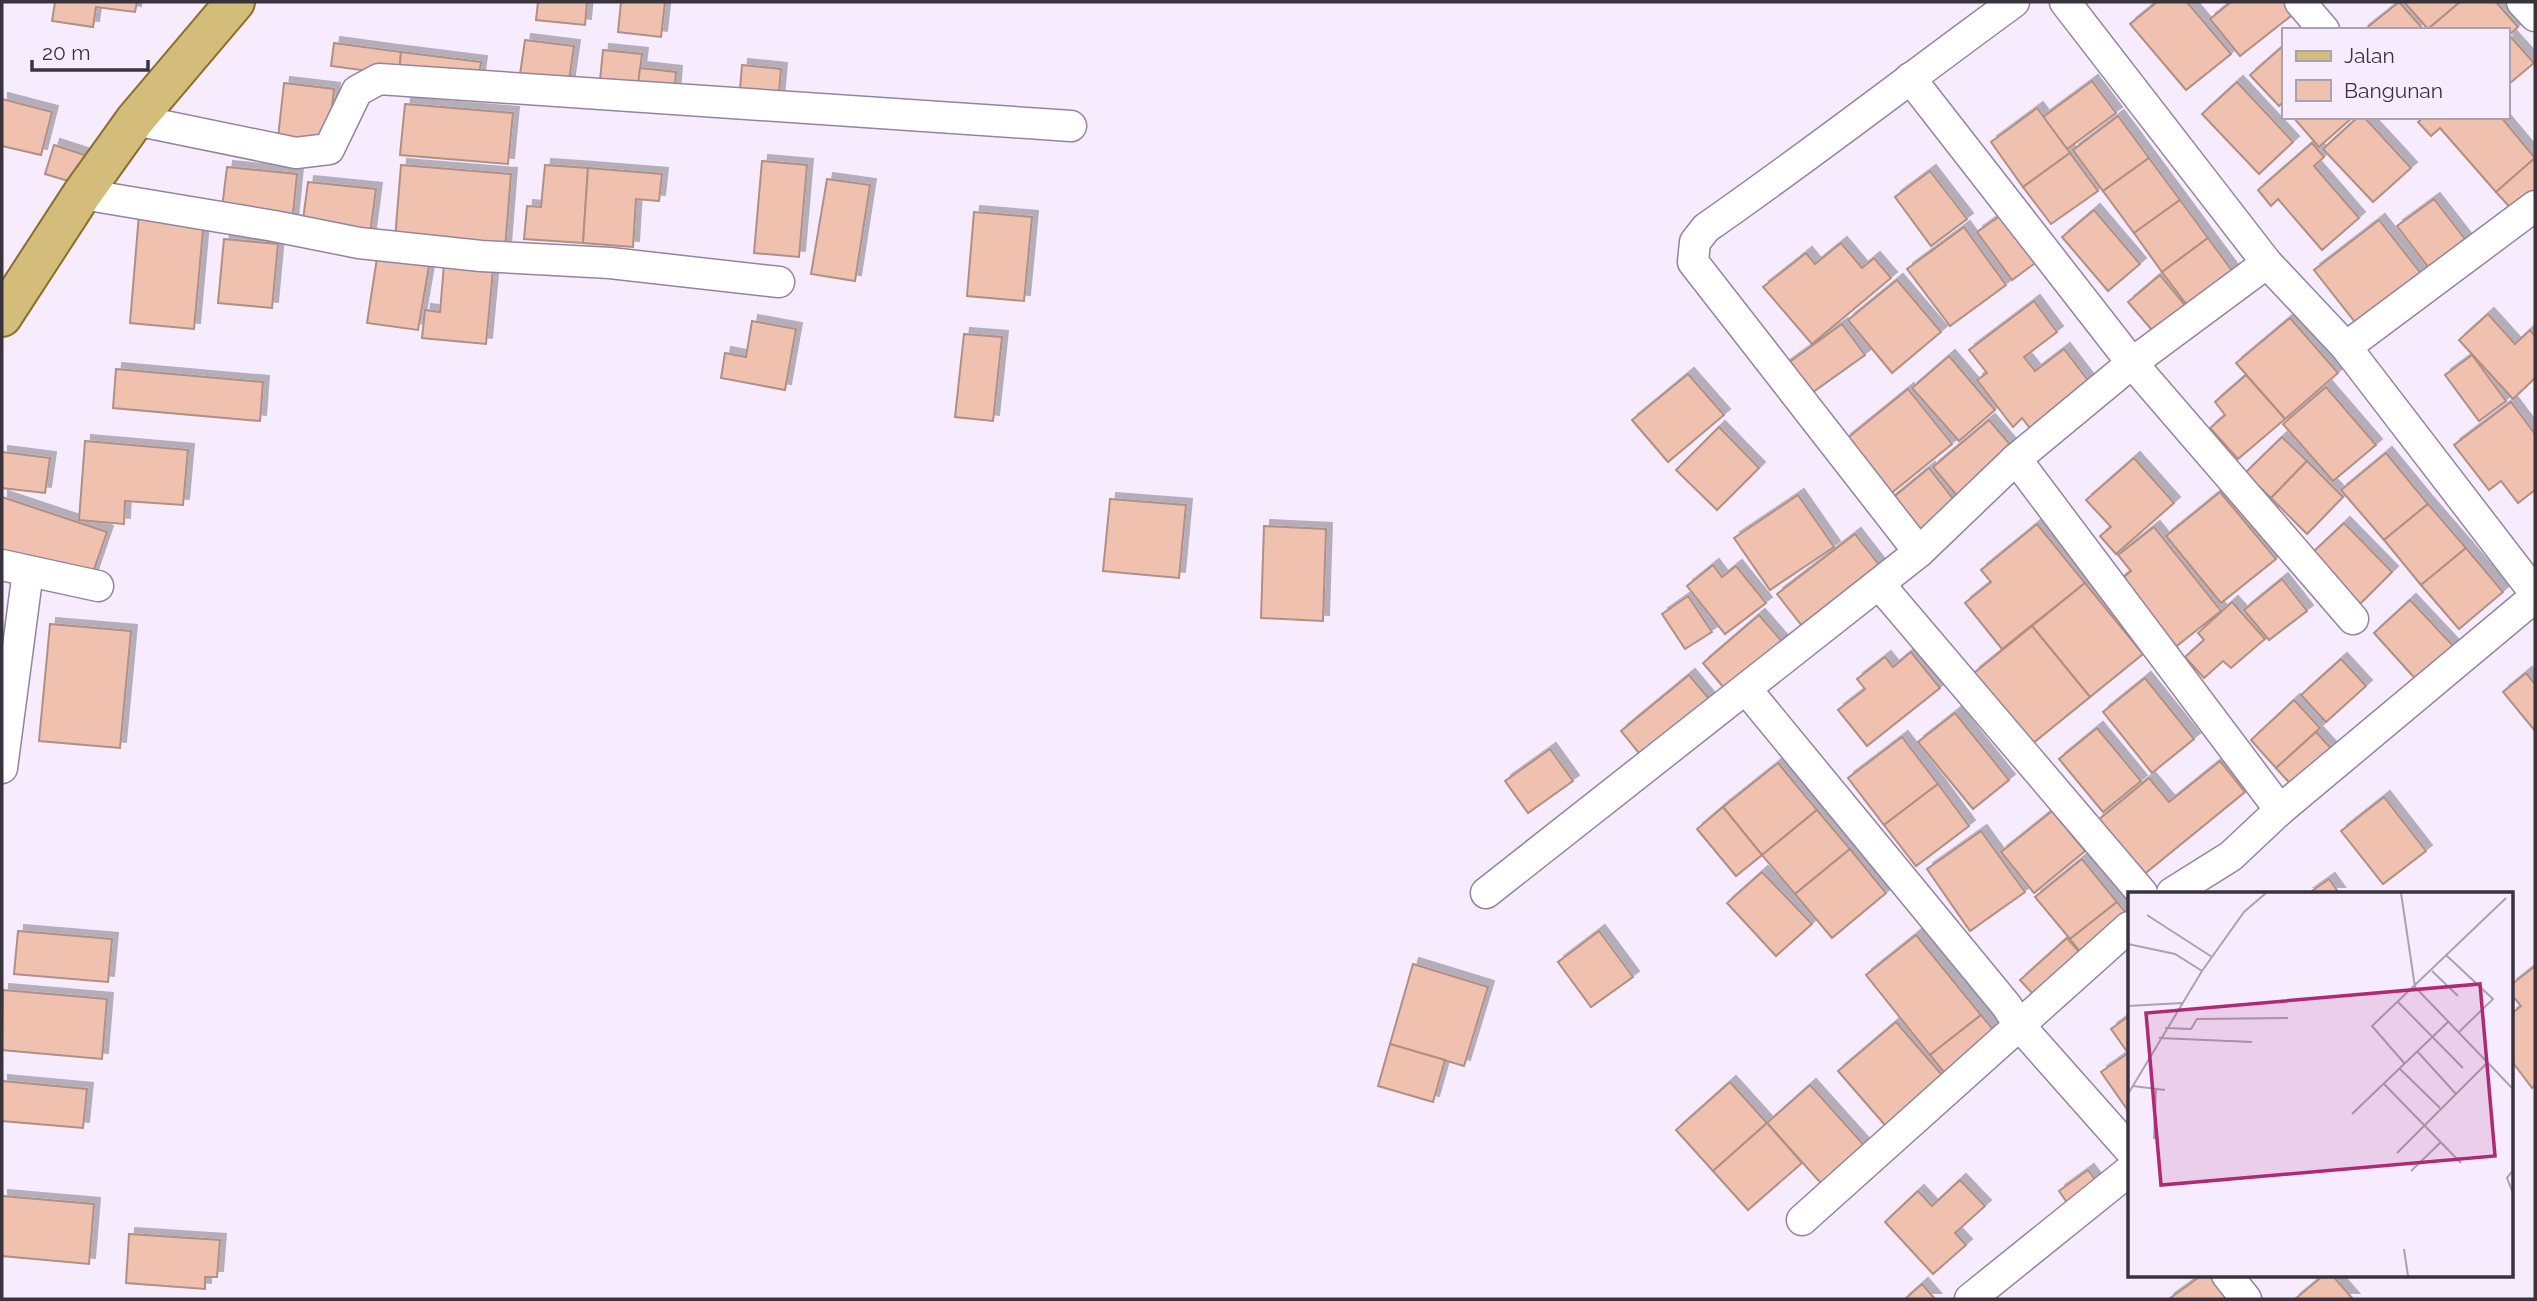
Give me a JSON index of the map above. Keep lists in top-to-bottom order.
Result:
{
  "legend": ["Jalan", "Bangunan"],
  "scale_bar": "20 m"
}
